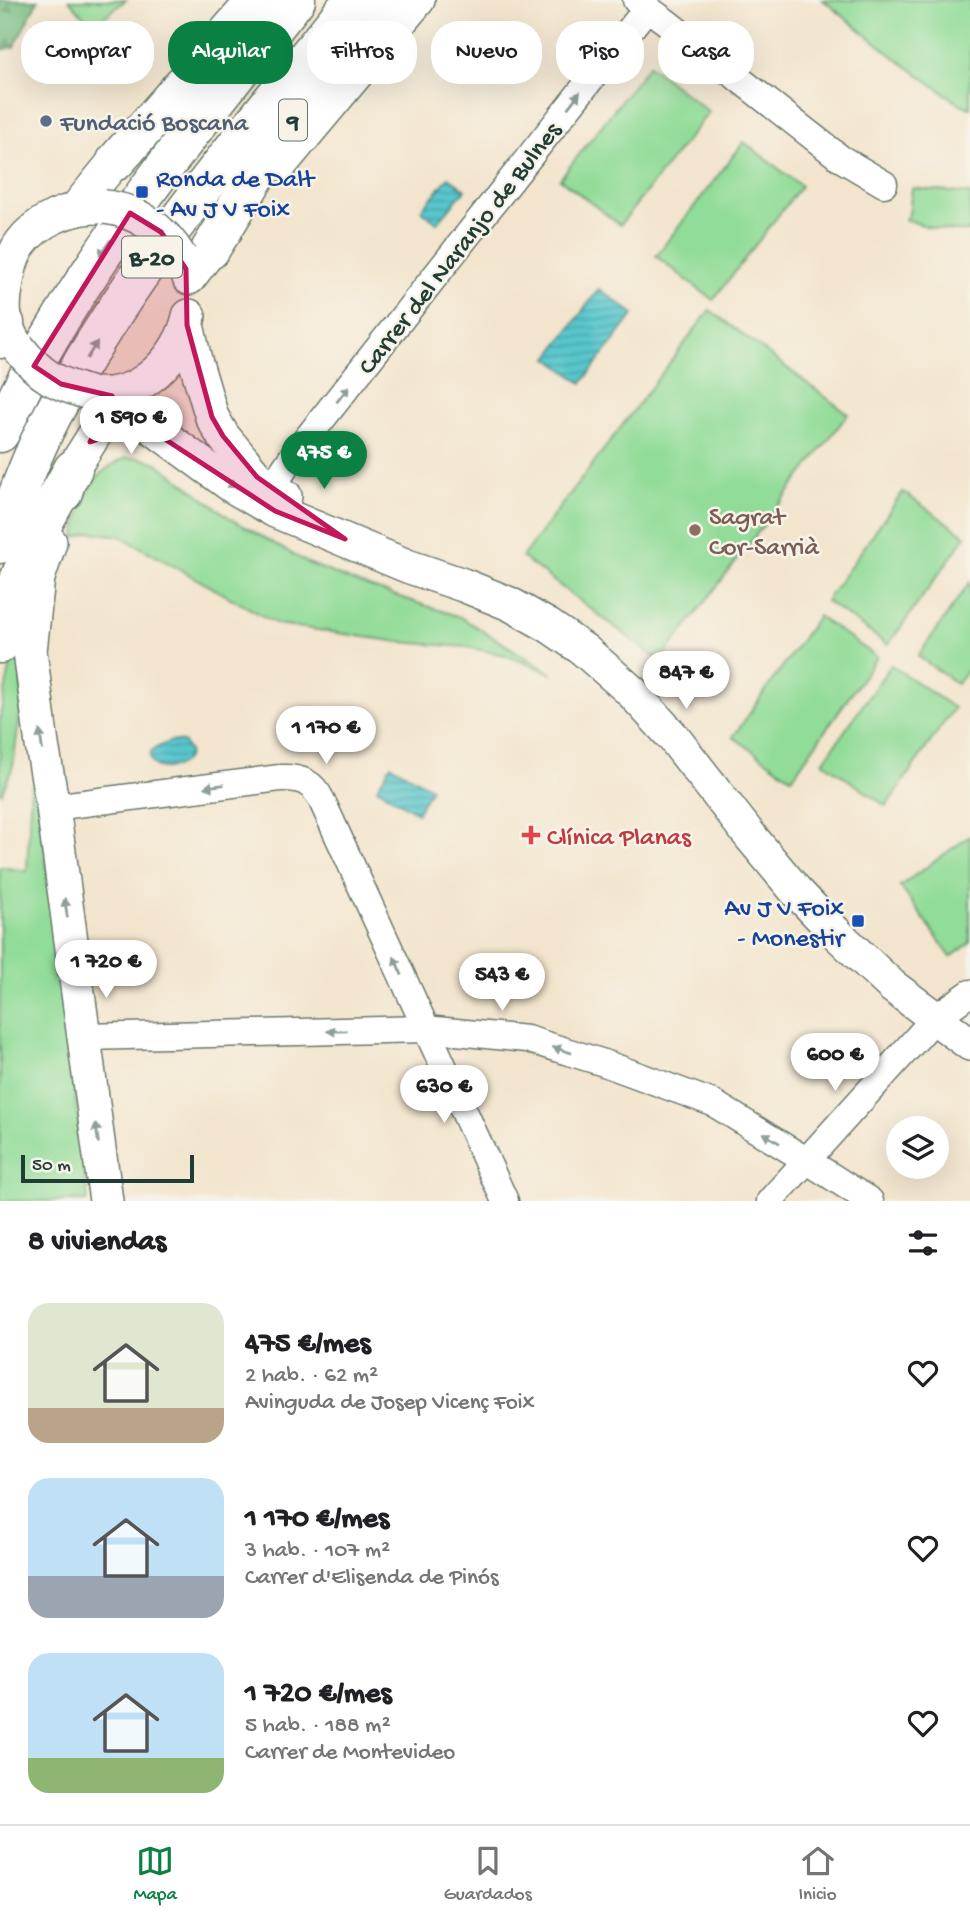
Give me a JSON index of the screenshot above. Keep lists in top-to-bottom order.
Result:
{
  "streets": {
    "highway": ["9", "B-20"],
    "street": ["Carrer del Naranjo de Bulnes"]
  },
  "places": {
    "other": ["Fundació Boscana", "Sagrat Cor-Sarrià"],
    "transit": ["Ronda de Dalt - Av J V Foix", "Av J V Foix - Monestir"],
    "health": ["Clínica Planas"]
  },
  "scale_bar": "50 m",
  "page": {
    "chip": [
      "Comprar",
      "Alquilar",
      "Filtros",
      "Nuevo",
      "Piso",
      "Casa"
    ],
    "price": [
      "1 590 €",
      "475 €",
      "847 €",
      "1 170 €",
      "1 720 €",
      "543 €",
      "600 €",
      "630 €"
    ],
    "scale": "50 m",
    "heading": "8 viviendas",
    "list": [
      {
        "name": "475 €/mes",
        "note": "2 hab. · 62 m² · Avinguda de Josep Vicenç Foix"
      },
      {
        "name": "1 170 €/mes",
        "note": "3 hab. · 107 m² · Carrer d'Elisenda de Pinós"
      },
      {
        "name": "1 720 €/mes",
        "note": "5 hab. · 188 m² · Carrer de Montevideo"
      }
    ],
    "tabs": ["Mapa", "Guardados", "Inicio"]
  }
}
